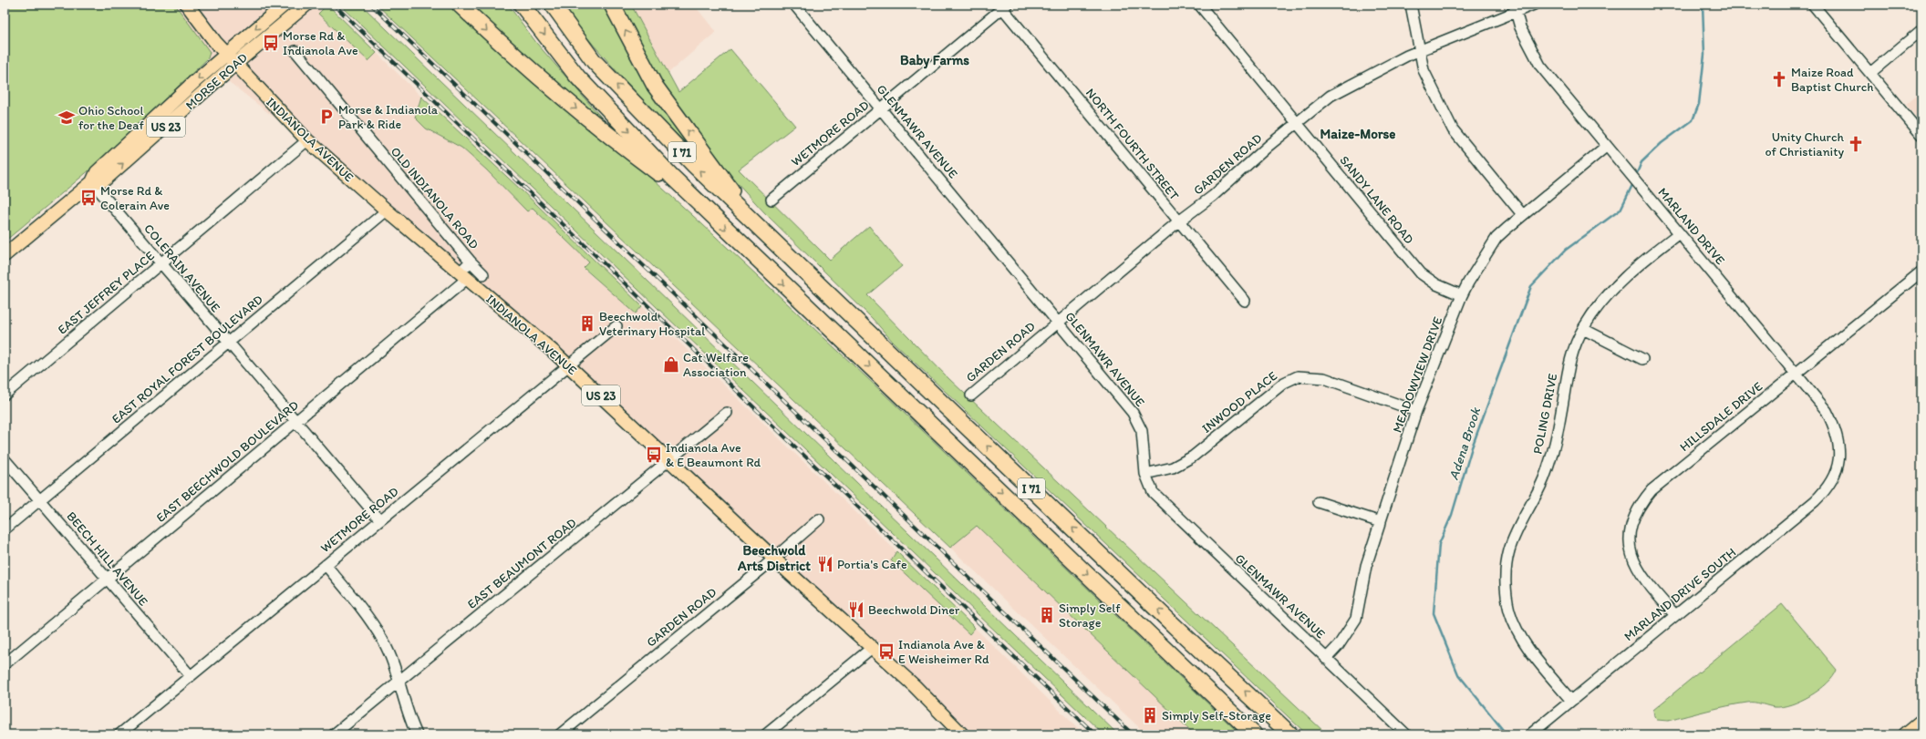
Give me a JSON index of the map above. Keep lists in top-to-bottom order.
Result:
{
  "streets": {
    "highway": ["I 71"],
    "main road": ["MORSE ROAD", "US 23", "INDIANOLA AVENUE"],
    "street": [
      "GLENMAWR AVENUE",
      "WETMORE ROAD",
      "NORTH FOURTH STREET",
      "GARDEN ROAD",
      "OLD INDIANOLA ROAD",
      "SANDY LANE ROAD",
      "MARLAND DRIVE",
      "COLERAIN AVENUE",
      "EAST JEFFREY PLACE",
      "EAST ROYAL FOREST BOULEVARD",
      "MEADOWVIEW DRIVE",
      "INWOOD PLACE",
      "POLING DRIVE",
      "HILLSDALE DRIVE",
      "EAST BEECHWOLD BOULEVARD",
      "BEECH HILL AVENUE",
      "EAST BEAUMONT ROAD",
      "MARLAND DRIVE SOUTH"
    ]
  },
  "crossings": [
    ["MORSE ROAD", "INDIANOLA AVENUE"],
    ["MORSE ROAD", "COLERAIN AVENUE"],
    ["GLENMAWR AVENUE", "WETMORE ROAD"],
    ["GLENMAWR AVENUE", "GARDEN ROAD"],
    ["GLENMAWR AVENUE", "MEADOWVIEW DRIVE"],
    ["GLENMAWR AVENUE", "INWOOD PLACE"],
    ["WETMORE ROAD", "INDIANOLA AVENUE"],
    ["WETMORE ROAD", "NORTH FOURTH STREET"],
    ["WETMORE ROAD", "COLERAIN AVENUE"],
    ["WETMORE ROAD", "BEECH HILL AVENUE"],
    ["INDIANOLA AVENUE", "GARDEN ROAD"],
    ["INDIANOLA AVENUE", "OLD INDIANOLA ROAD"],
    ["INDIANOLA AVENUE", "EAST JEFFREY PLACE"],
    ["INDIANOLA AVENUE", "EAST ROYAL FOREST BOULEVARD"],
    ["INDIANOLA AVENUE", "EAST BEECHWOLD BOULEVARD"],
    ["INDIANOLA AVENUE", "EAST BEAUMONT ROAD"],
    ["NORTH FOURTH STREET", "GARDEN ROAD"],
    ["GARDEN ROAD", "SANDY LANE ROAD"],
    ["GARDEN ROAD", "MARLAND DRIVE"],
    ["OLD INDIANOLA ROAD", "EAST BEECHWOLD BOULEVARD"],
    ["SANDY LANE ROAD", "MEADOWVIEW DRIVE"],
    ["MARLAND DRIVE", "MEADOWVIEW DRIVE"],
    ["MARLAND DRIVE", "POLING DRIVE"],
    ["MARLAND DRIVE", "HILLSDALE DRIVE"],
    ["MARLAND DRIVE", "MARLAND DRIVE SOUTH"],
    ["COLERAIN AVENUE", "EAST JEFFREY PLACE"],
    ["COLERAIN AVENUE", "EAST ROYAL FOREST BOULEVARD"],
    ["COLERAIN AVENUE", "EAST BEECHWOLD BOULEVARD"],
    ["EAST ROYAL FOREST BOULEVARD", "BEECH HILL AVENUE"],
    ["MEADOWVIEW DRIVE", "INWOOD PLACE"],
    ["POLING DRIVE", "MARLAND DRIVE SOUTH"],
    ["HILLSDALE DRIVE", "MARLAND DRIVE SOUTH"],
    ["EAST BEECHWOLD BOULEVARD", "BEECH HILL AVENUE"]
  ],
  "districts": ["Baby Farms", "Maize-Morse", "Beechwold Arts District"],
  "water": ["Adena Brook"],
  "places": {
    "bus stop": [
      "Morse Rd & Indianola Ave",
      "Morse Rd & Colerain Ave",
      "Indianola Ave & E Beaumont Rd",
      "Indianola Ave & E Weisheimer Rd"
    ],
    "church": ["Maize Road Baptist Church", "Unity Church of Christianity"],
    "parking": ["Morse & Indianola Park & Ride"],
    "school or university": ["Ohio School for the Deaf"],
    "building": ["Beechwold Veterinary Hospital", "Simply Self Storage", "Simply Self-Storage"],
    "shop": ["Cat Welfare Association"],
    "restaurant": ["Portia's Cafe", "Beechwold Diner"]
  }
}
